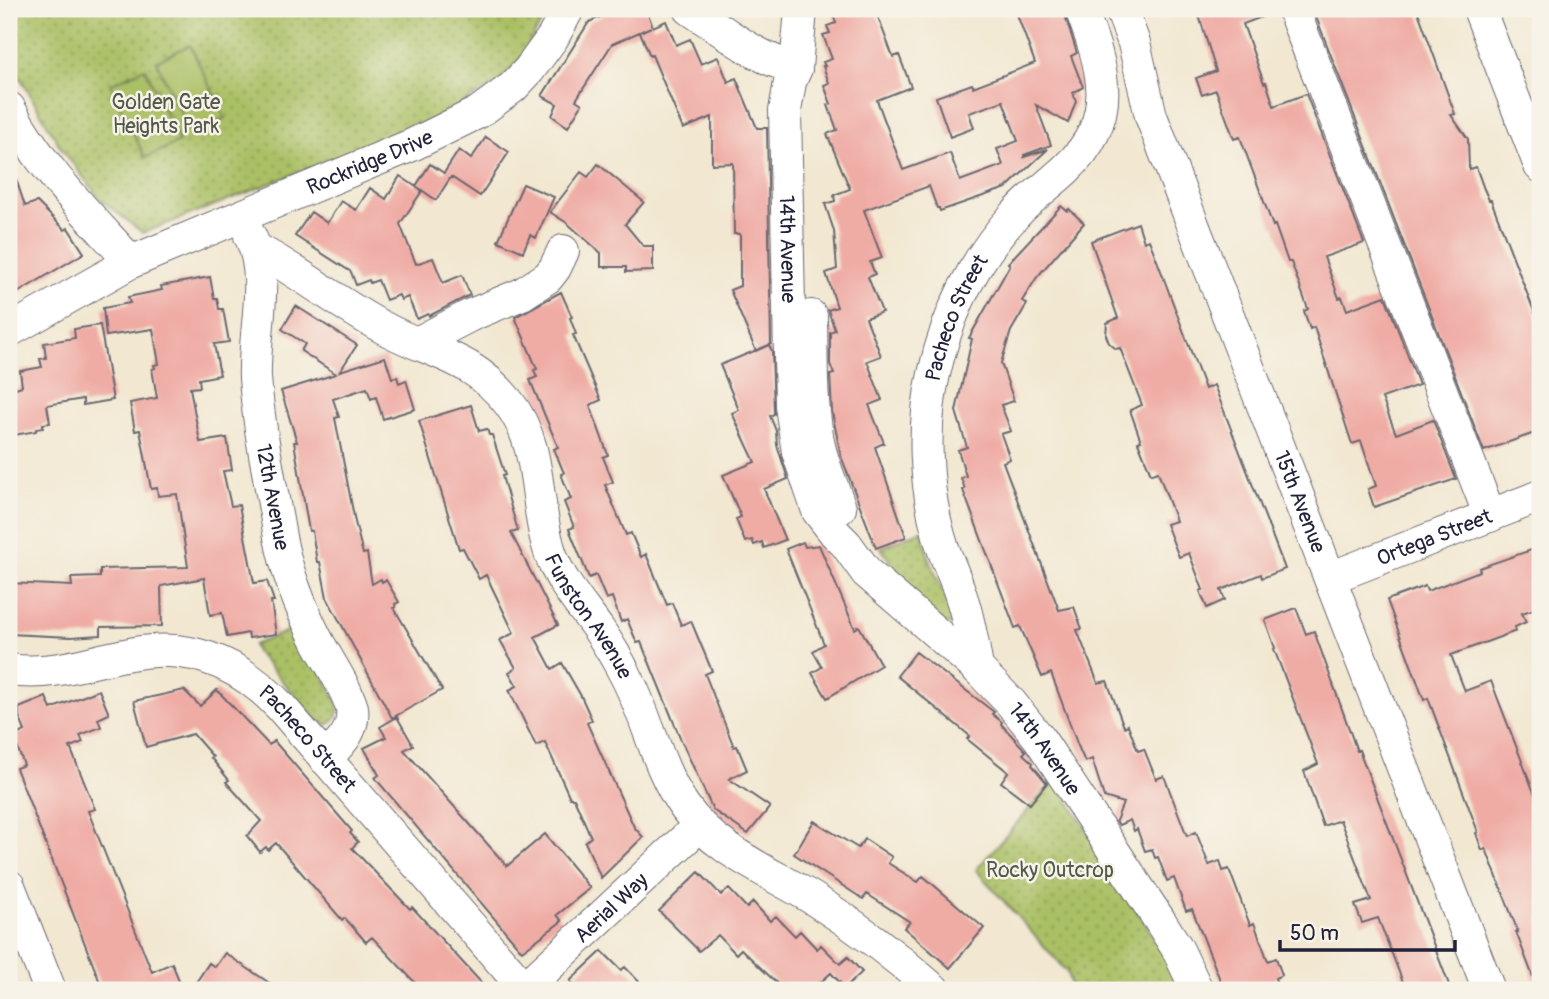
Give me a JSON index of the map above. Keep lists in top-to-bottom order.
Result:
{
  "streets": {
    "street": [
      "Rockridge Drive",
      "14th Avenue",
      "Pacheco Street",
      "12th Avenue",
      "15th Avenue",
      "Ortega Street",
      "Funston Avenue",
      "Aerial Way"
    ]
  },
  "crossings": [
    ["Rockridge Drive", "12th Avenue"],
    ["14th Avenue", "Pacheco Street"],
    ["Pacheco Street", "12th Avenue"],
    ["Pacheco Street", "Aerial Way"],
    ["12th Avenue", "Funston Avenue"],
    ["15th Avenue", "Ortega Street"],
    ["Funston Avenue", "Aerial Way"]
  ],
  "parks": ["Golden Gate Heights Park", "Rocky Outcrop"],
  "scale_bar": "50 m"
}
